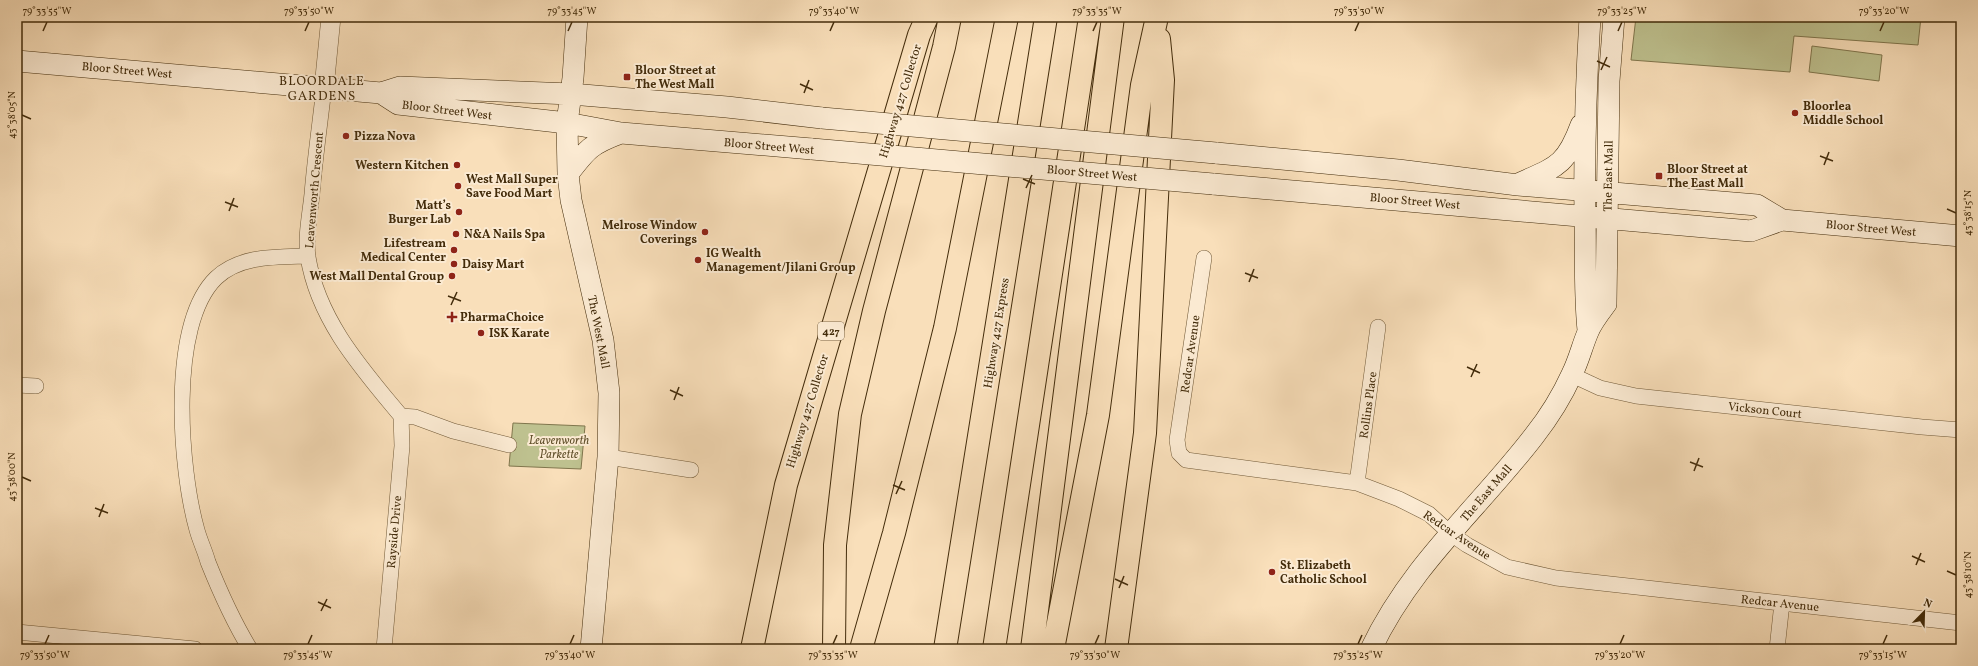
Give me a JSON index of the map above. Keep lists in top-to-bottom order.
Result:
{
  "streets": {
    "highway": ["Highway 427 Collector", "427", "Highway 427 Express"],
    "main road": ["Bloor Street West", "The East Mall", "The West Mall"],
    "street": [
      "Leavenworth Crescent",
      "Redcar Avenue",
      "Rollins Place",
      "Vickson Court",
      "Rayside Drive"
    ]
  },
  "crossings": [
    ["Bloor Street West", "The East Mall"],
    ["Bloor Street West", "Leavenworth Crescent"],
    ["Bloor Street West", "The West Mall"],
    ["The East Mall", "Redcar Avenue"],
    ["The East Mall", "Vickson Court"],
    ["Leavenworth Crescent", "Rayside Drive"],
    ["Redcar Avenue", "Rollins Place"]
  ],
  "districts": ["BLOORDALE GARDENS"],
  "parks": ["Leavenworth Parkette"],
  "places": {
    "transit": ["Bloor Street at The West Mall", "Bloor Street at The East Mall"],
    "other": [
      "Bloorlea Middle School",
      "Pizza Nova",
      "Western Kitchen",
      "West Mall Super Save Food Mart",
      "Matt’s Burger Lab",
      "Melrose Window Coverings",
      "N&A Nails Spa",
      "Lifestream Medical Center",
      "IG Wealth Management/Jilani Group",
      "Daisy Mart",
      "West Mall Dental Group",
      "ISK Karate",
      "St. Elizabeth Catholic School"
    ],
    "health": ["PharmaChoice"]
  },
  "north": "top right",
  "coordinates": [
    "79°33'55\"W",
    "79°33'50\"W",
    "79°33'45\"W",
    "79°33'40\"W",
    "79°33'35\"W",
    "79°33'30\"W",
    "79°33'25\"W",
    "79°33'20\"W",
    "43°38'05\"N",
    "43°38'15\"N",
    "43°38'00\"N",
    "43°38'10\"N",
    "79°33'15\"W"
  ]
}
